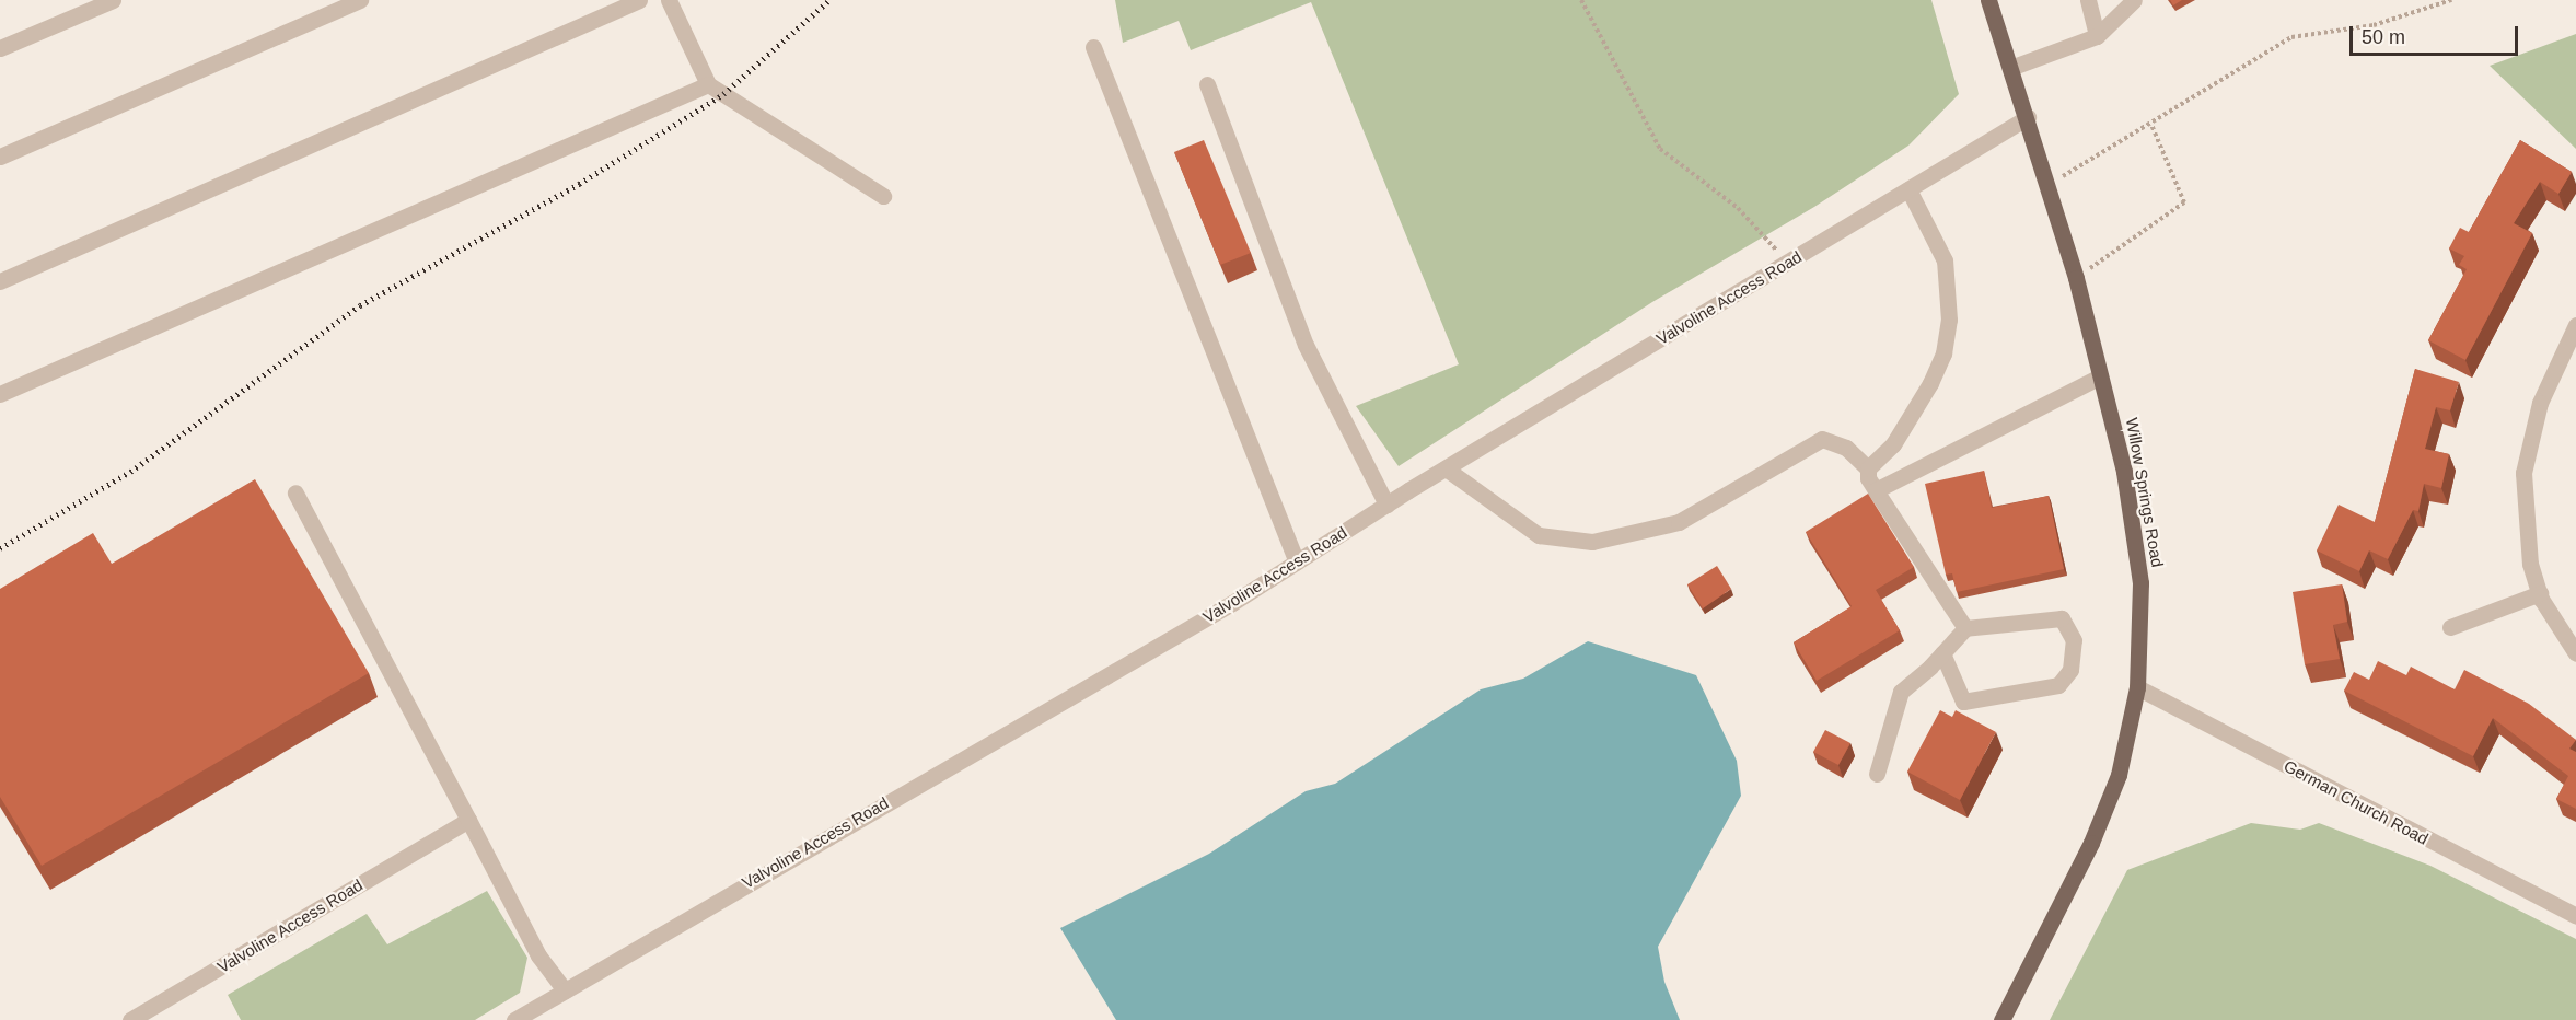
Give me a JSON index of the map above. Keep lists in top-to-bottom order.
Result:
{
  "streets": {
    "main road": ["Willow Springs Road"],
    "street": ["Valvoline Access Road", "German Church Road"]
  },
  "crossings": [
    ["Valvoline Access Road", "Willow Springs Road"],
    ["Willow Springs Road", "German Church Road"]
  ],
  "scale_bar": "50 m"
}
